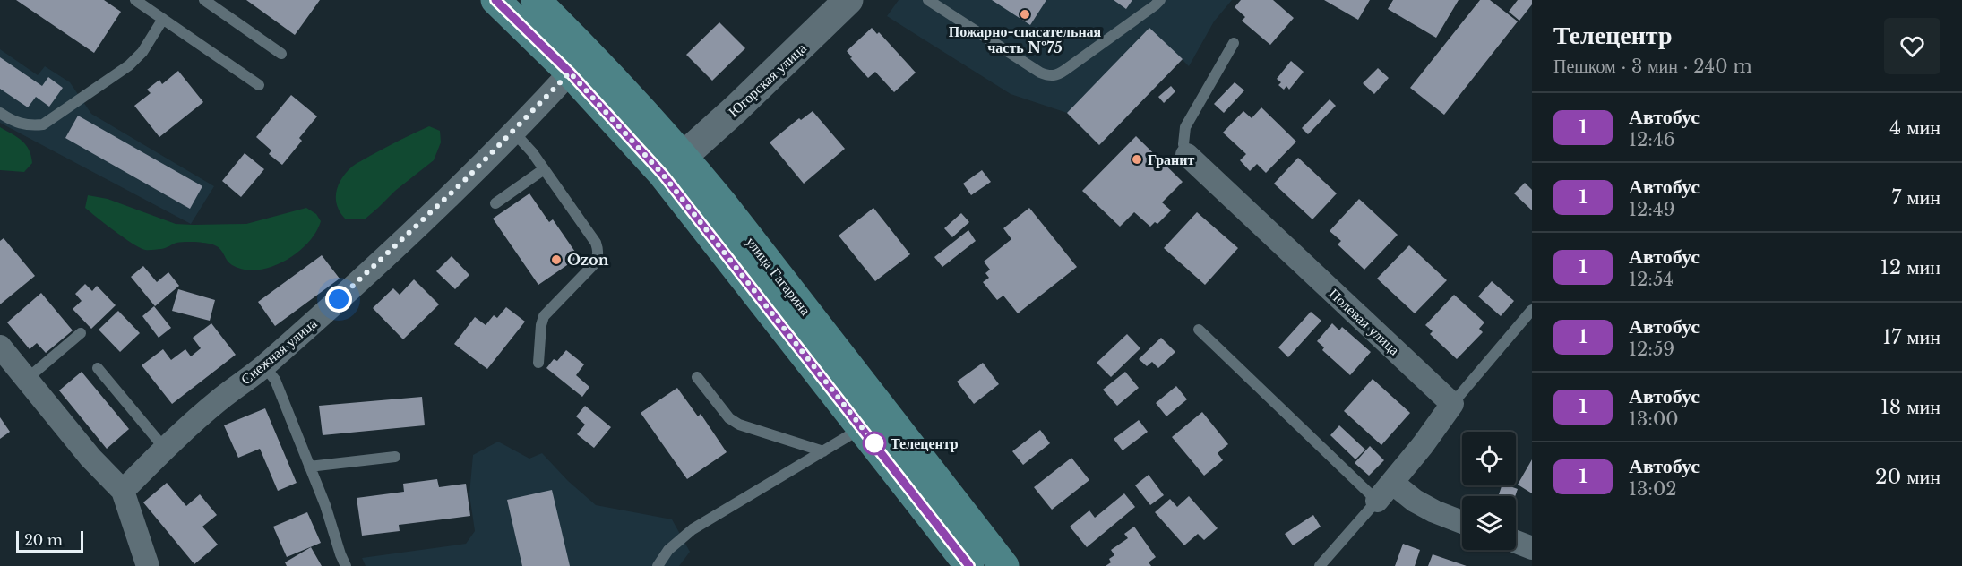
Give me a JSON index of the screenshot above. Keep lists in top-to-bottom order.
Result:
{
  "streets": {
    "main road": ["улица Гагарина"],
    "street": ["Югорская улица", "Полевая улица", "Снежная улица"]
  },
  "crossings": [
    ["Югорская улица", "улица Гагарина"],
    ["улица Гагарина", "Снежная улица"]
  ],
  "places": [
    "Пожарно-спасательная часть №75",
    "Гранит",
    "Ozon",
    "Телецентр"
  ],
  "lines": ["bus line 1"],
  "scale_bar": "20 m",
  "page": {
    "heading": ["Телецентр", "Пешком · 3 мин · 240 m"],
    "list": [
      {
        "mark": "1",
        "name": "Автобус",
        "note": "12:46",
        "value": "4 мин"
      },
      {
        "mark": "1",
        "name": "Автобус",
        "note": "12:49",
        "value": "7 мин"
      },
      {
        "mark": "1",
        "name": "Автобус",
        "note": "12:54",
        "value": "12 мин"
      },
      {
        "mark": "1",
        "name": "Автобус",
        "note": "12:59",
        "value": "17 мин"
      },
      {
        "mark": "1",
        "name": "Автобус",
        "note": "13:00",
        "value": "18 мин"
      },
      {
        "mark": "1",
        "name": "Автобус",
        "note": "13:02",
        "value": "20 мин"
      }
    ],
    "scale": "20 m"
  }
}
